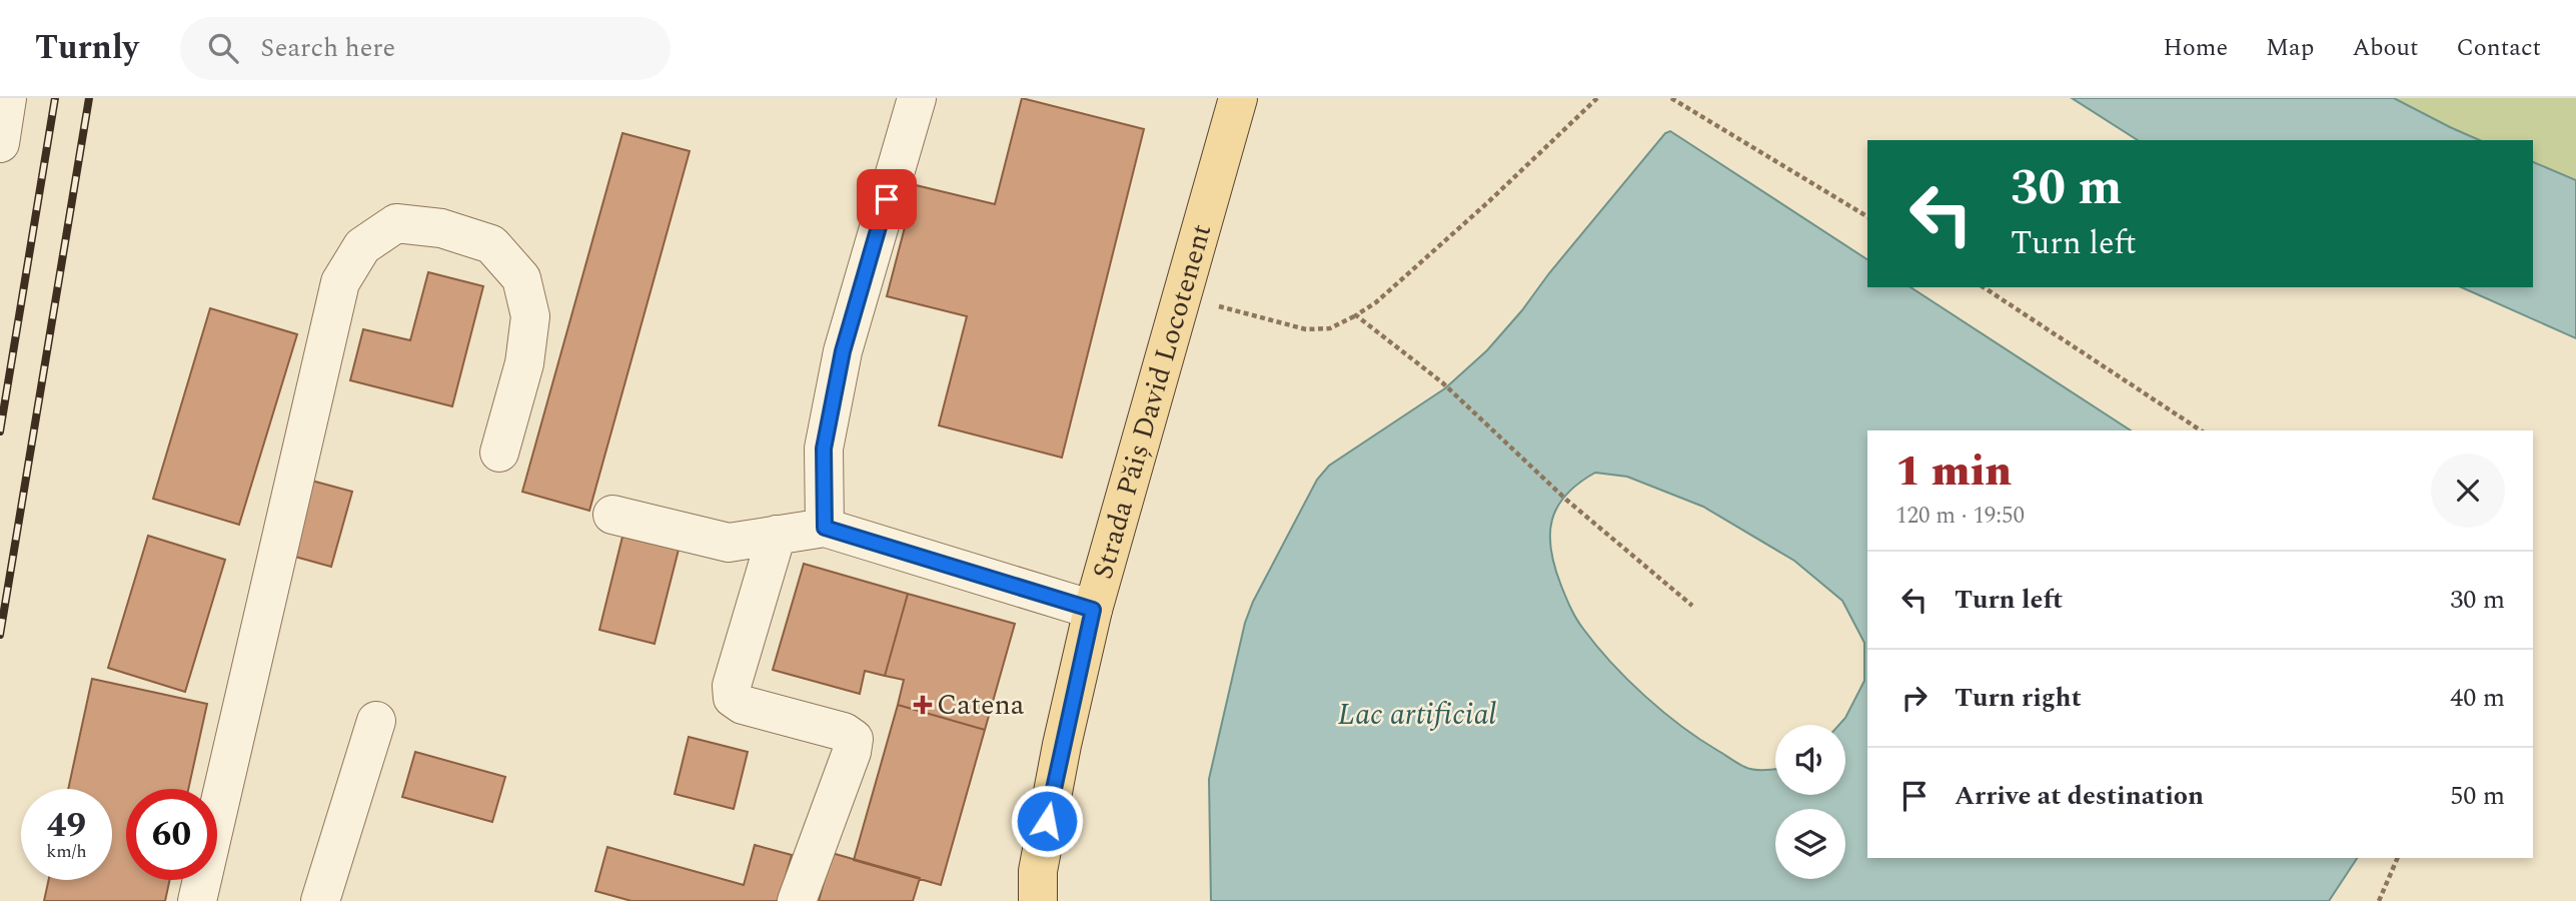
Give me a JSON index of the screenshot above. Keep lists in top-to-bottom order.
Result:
{
  "streets": {
    "main road": ["Strada Păiș David Locotenent"]
  },
  "water": ["Lac artificial"],
  "places": {
    "health": ["Catena"]
  },
  "page": {
    "header": "Turnly",
    "search": "Search here",
    "nav": [
      "Home",
      "Map",
      "About",
      "Contact"
    ],
    "turn": ["30 m", "Turn left"],
    "heading": ["1 min", "120 m · 19:50"],
    "list": [
      {
        "name": "Turn left",
        "value": "30 m"
      },
      {
        "name": "Turn right",
        "value": "40 m"
      },
      {
        "name": "Arrive at destination",
        "value": "50 m"
      }
    ],
    "speed": "49 km/h",
    "limit": "60"
  }
}
